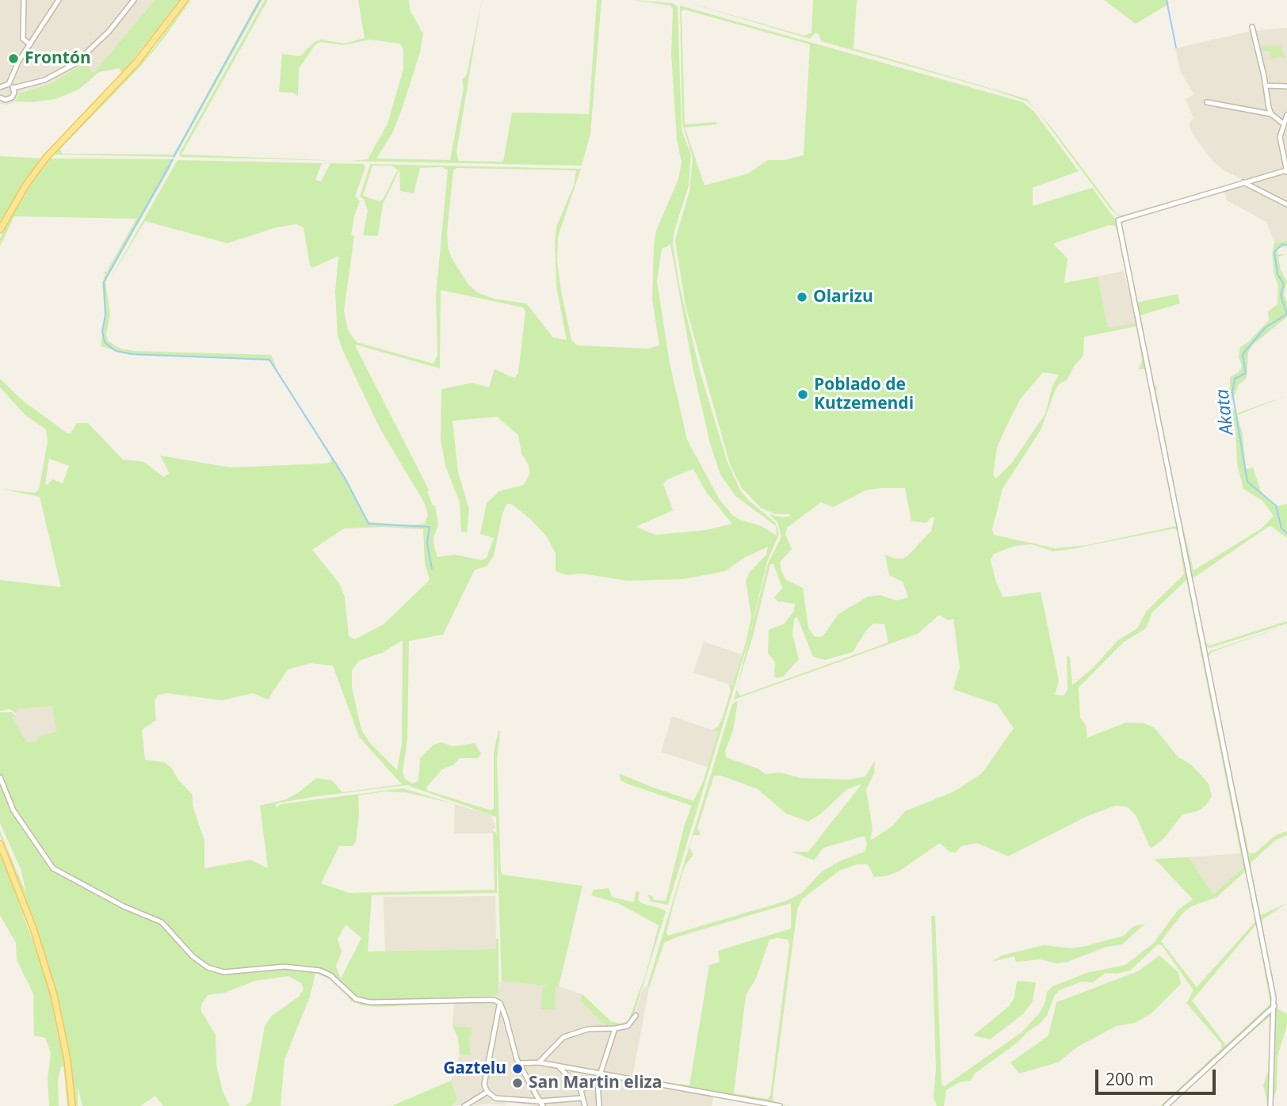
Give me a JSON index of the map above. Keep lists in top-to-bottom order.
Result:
{
  "water": ["Akata"],
  "places": [
    "Frontón",
    "Olarizu",
    "Poblado de Kutzemendi",
    "Gaztelu",
    "San Martin eliza"
  ],
  "scale_bar": "200 m"
}
